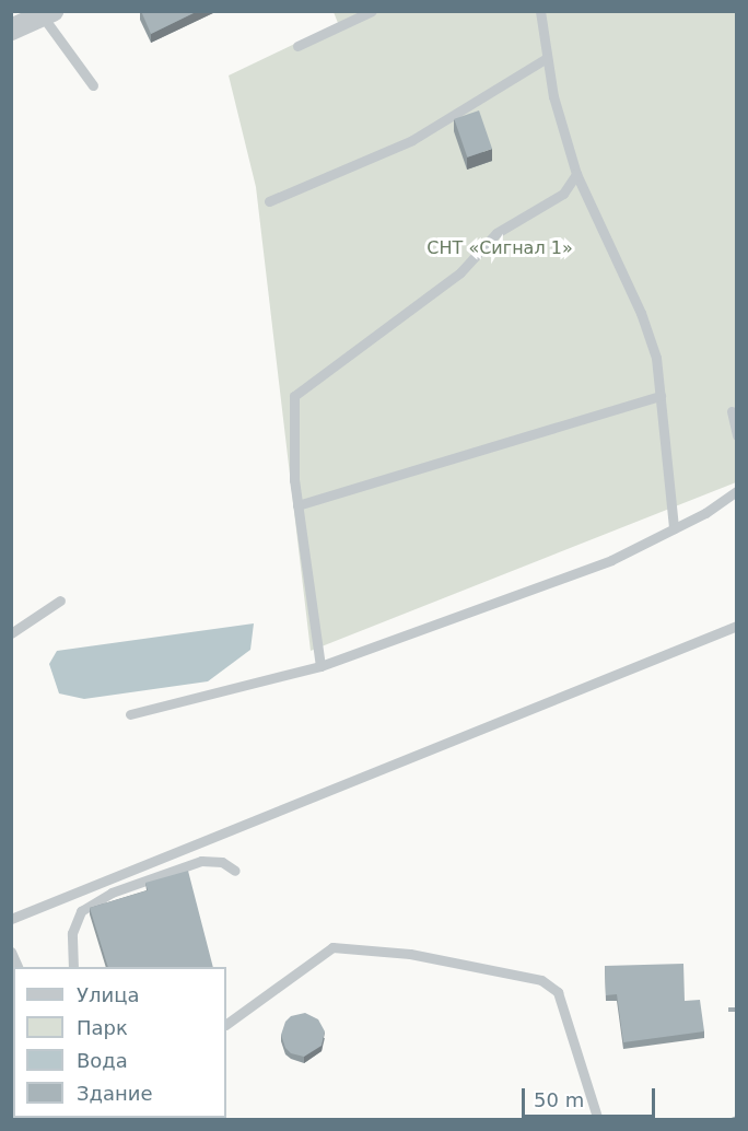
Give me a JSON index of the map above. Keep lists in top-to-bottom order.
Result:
{
  "parks": ["СНТ «Сигнал 1»"],
  "legend": [
    "Улица",
    "Парк",
    "Вода",
    "Здание"
  ],
  "scale_bar": "50 m"
}
